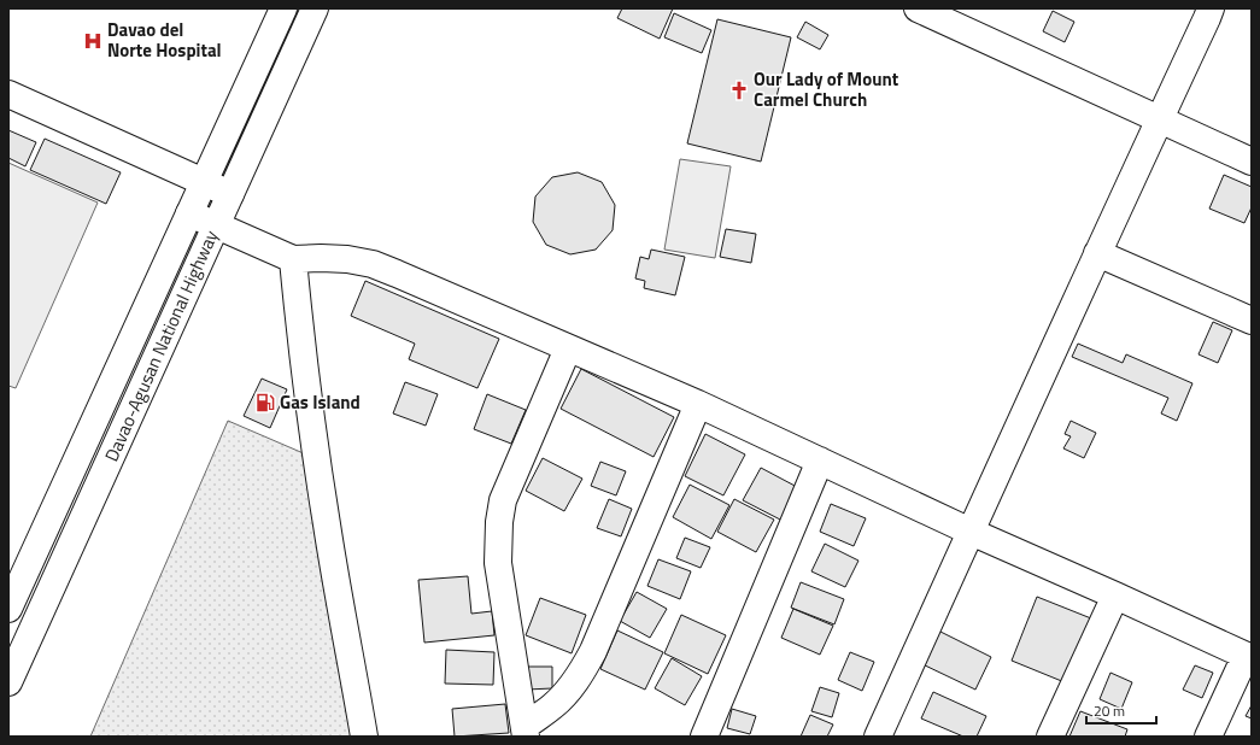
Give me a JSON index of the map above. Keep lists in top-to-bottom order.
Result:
{
  "streets": {
    "main road": ["Davao-Agusan National Highway"]
  },
  "places": {
    "hospital": ["Davao del Norte Hospital"],
    "church": ["Our Lady of Mount Carmel Church"],
    "fuel station": ["Gas Island"]
  },
  "scale_bar": "20 m"
}
